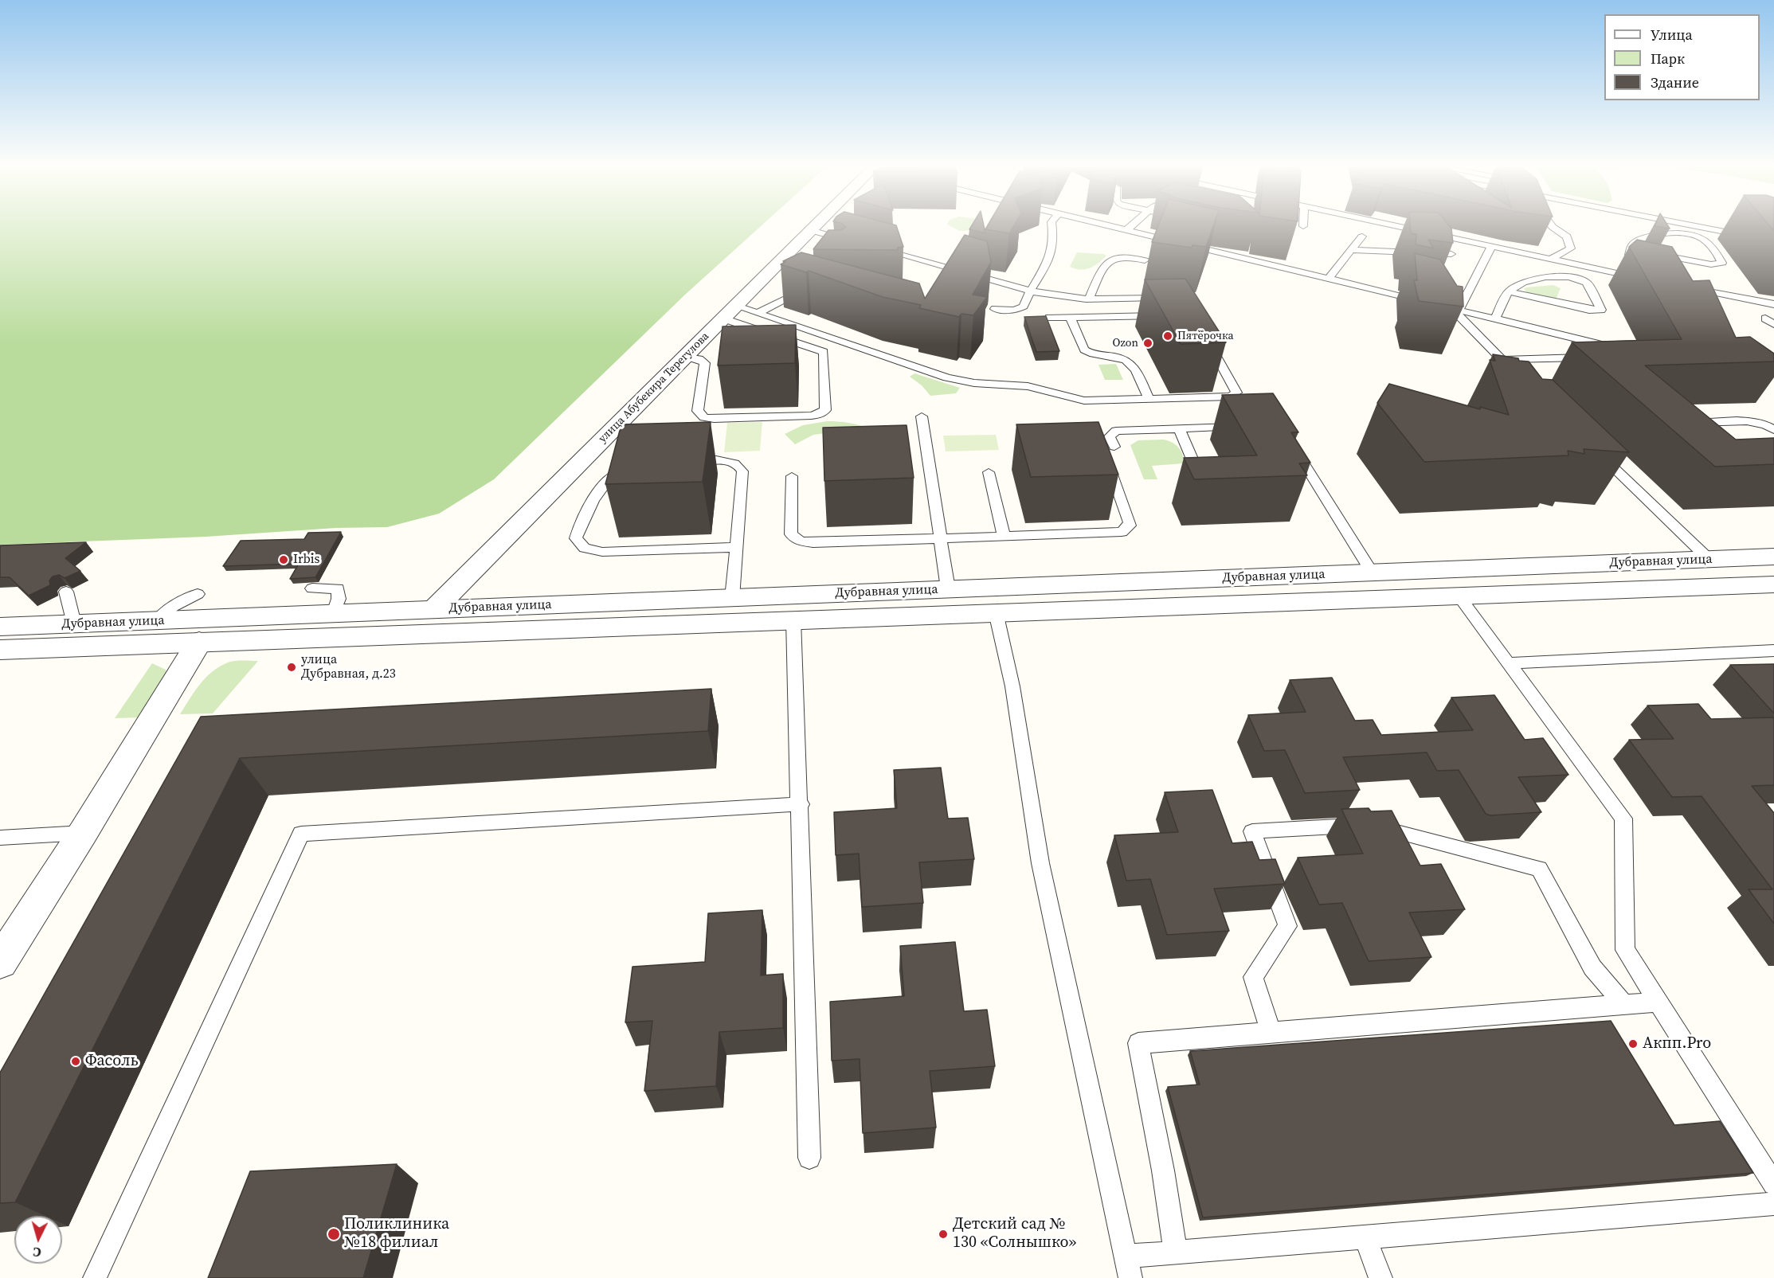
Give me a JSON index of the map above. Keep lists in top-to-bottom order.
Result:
{
  "streets": {
    "street": ["улица Абубекира Терегулова", "Дубравная улица"]
  },
  "crossings": [
    ["улица Абубекира Терегулова", "Дубравная улица"]
  ],
  "places": [
    "Пятёрочка",
    "Ozon",
    "Irbis",
    "улица Дубравная, д.23",
    "Акпп.Pro",
    "Фасоль",
    "Поликлиника №18 филиал",
    "Детский сад № 130 «Солнышко»"
  ],
  "legend": ["Улица", "Парк", "Здание"],
  "north": "bottom"
}
